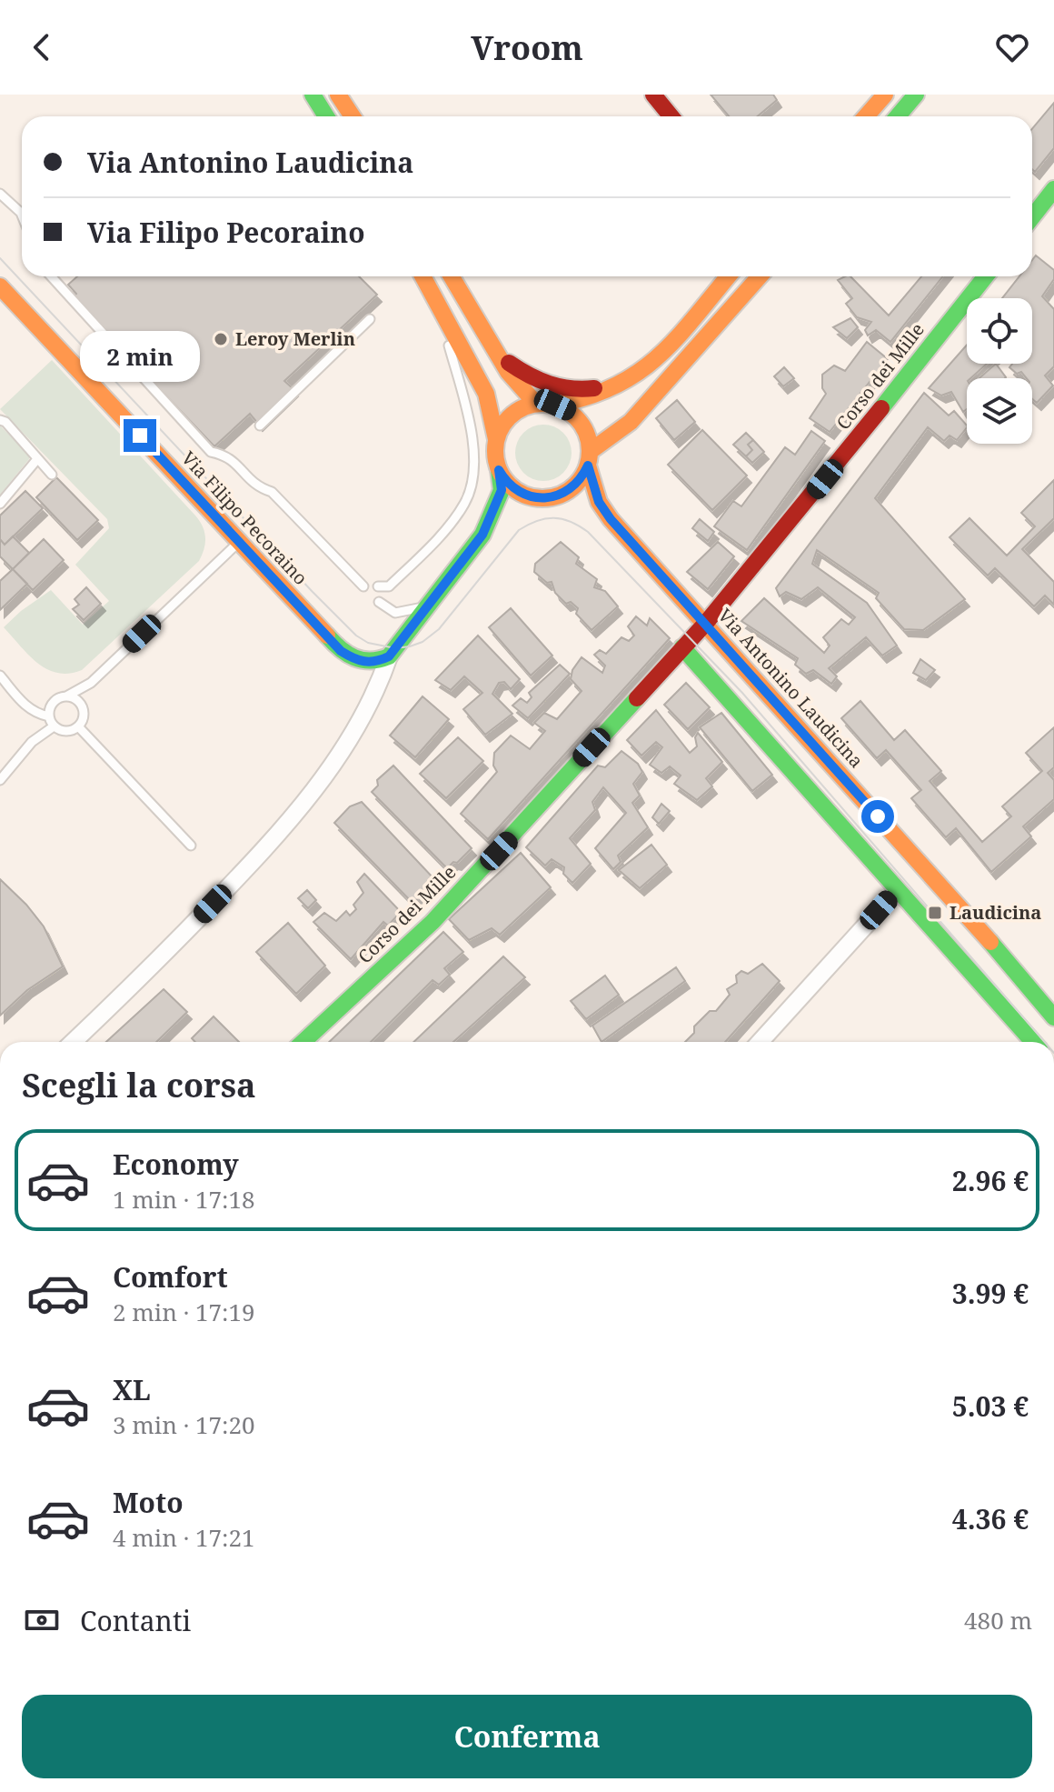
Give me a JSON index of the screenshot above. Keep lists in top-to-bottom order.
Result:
{
  "streets": {
    "street": ["Corso dei Mille", "Via Filipo Pecoraino", "Via Antonino Laudicina"]
  },
  "crossings": [
    ["Corso dei Mille", "Via Antonino Laudicina"]
  ],
  "places": {
    "other": ["Leroy Merlin"],
    "transit": ["Laudicina"]
  },
  "page": {
    "header": "Vroom",
    "banner": ["Via Antonino Laudicina", "Via Filipo Pecoraino"],
    "bubble": "2 min",
    "heading": "Scegli la corsa",
    "list": [
      {
        "name": "Economy",
        "note": "1 min · 17:18",
        "value": "2.96 €"
      },
      {
        "name": "Comfort",
        "note": "2 min · 17:19",
        "value": "3.99 €"
      },
      {
        "name": "XL",
        "note": "3 min · 17:20",
        "value": "5.03 €"
      },
      {
        "name": "Moto",
        "note": "4 min · 17:21",
        "value": "4.36 €"
      }
    ],
    "pay": ["Contanti", "480 m"],
    "buttons": "Conferma"
  }
}
